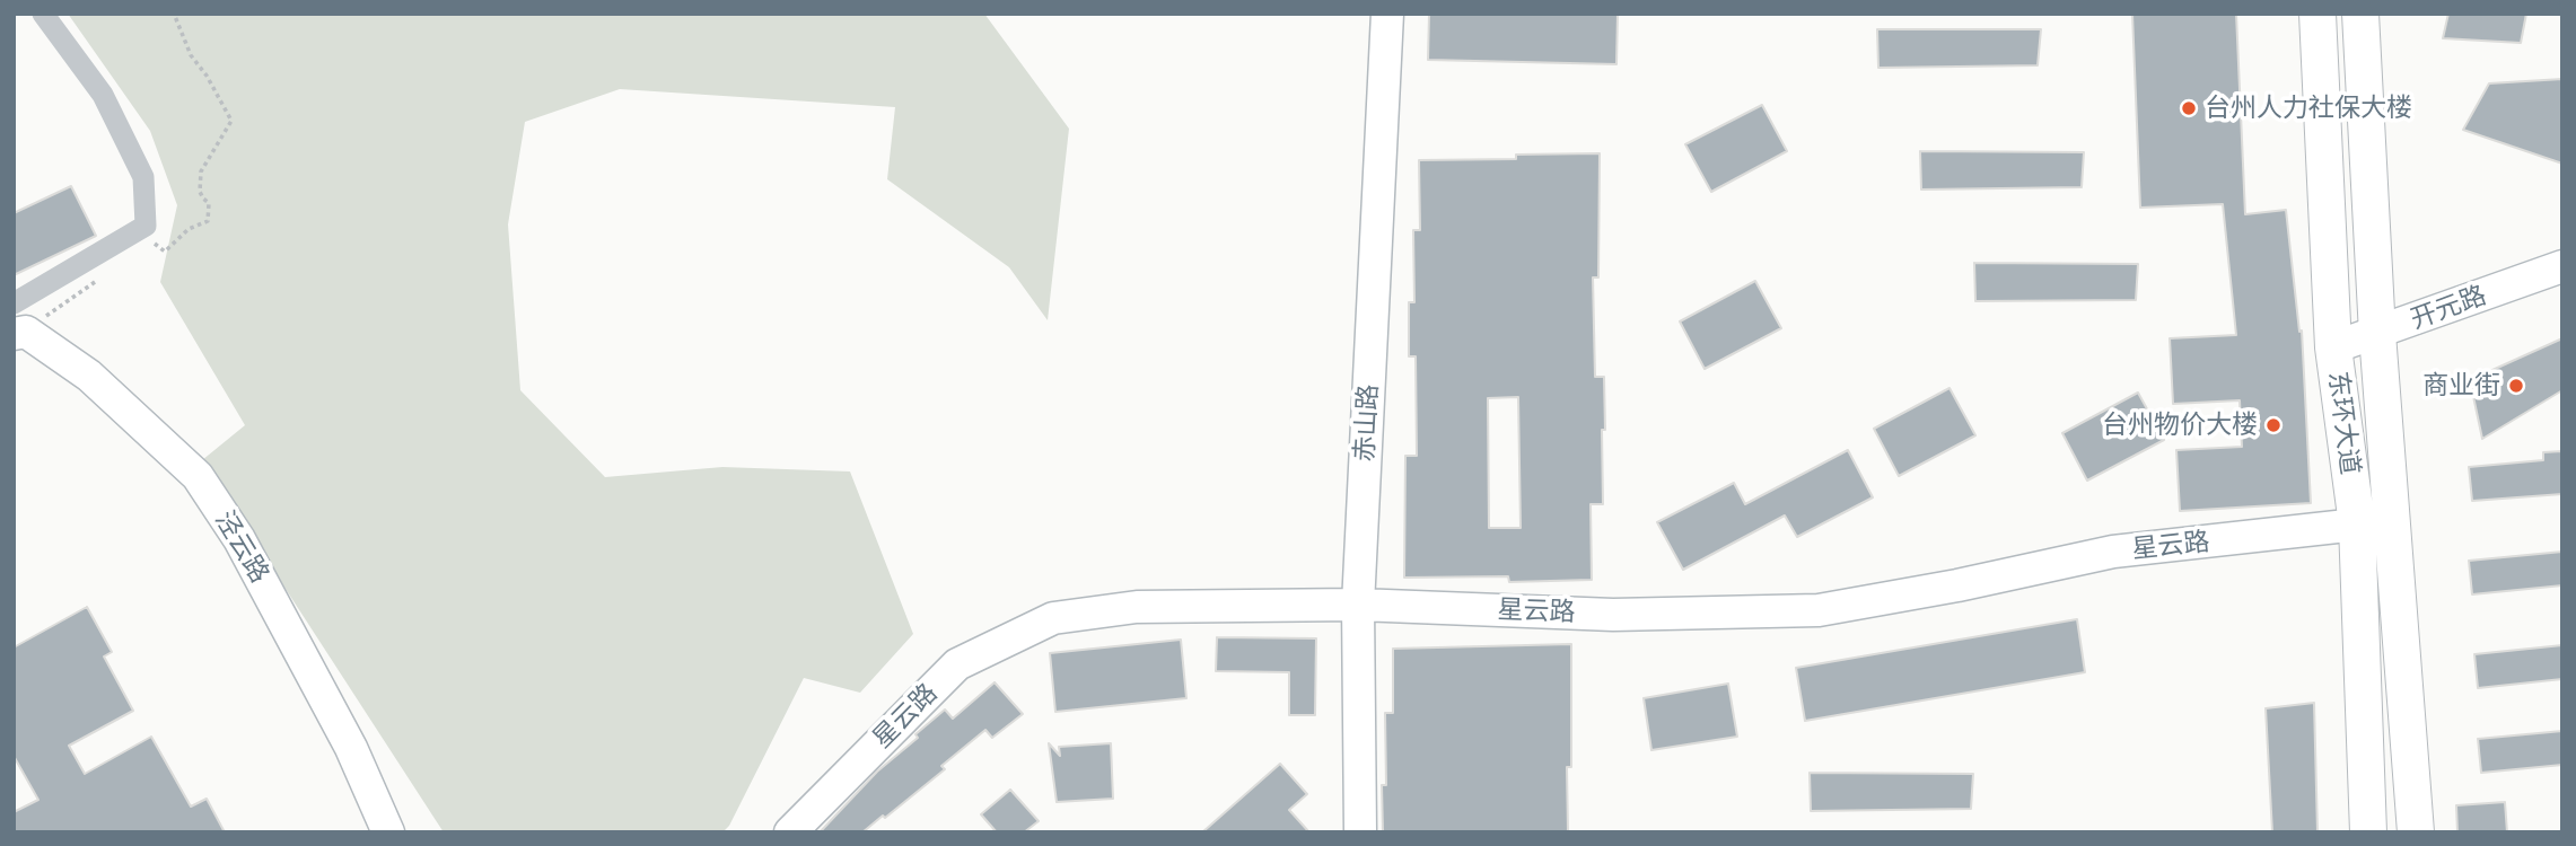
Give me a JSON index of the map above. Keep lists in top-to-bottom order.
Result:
{
  "streets": {
    "main road": ["东环大道"],
    "street": [
      "开元路",
      "赤山路",
      "星云路",
      "泾云路"
    ]
  },
  "crossings": [
    ["开元路", "东环大道"],
    ["赤山路", "星云路"],
    ["东环大道", "星云路"]
  ],
  "places": ["台州人力社保大楼", "商业街", "台州物价大楼"]
}
